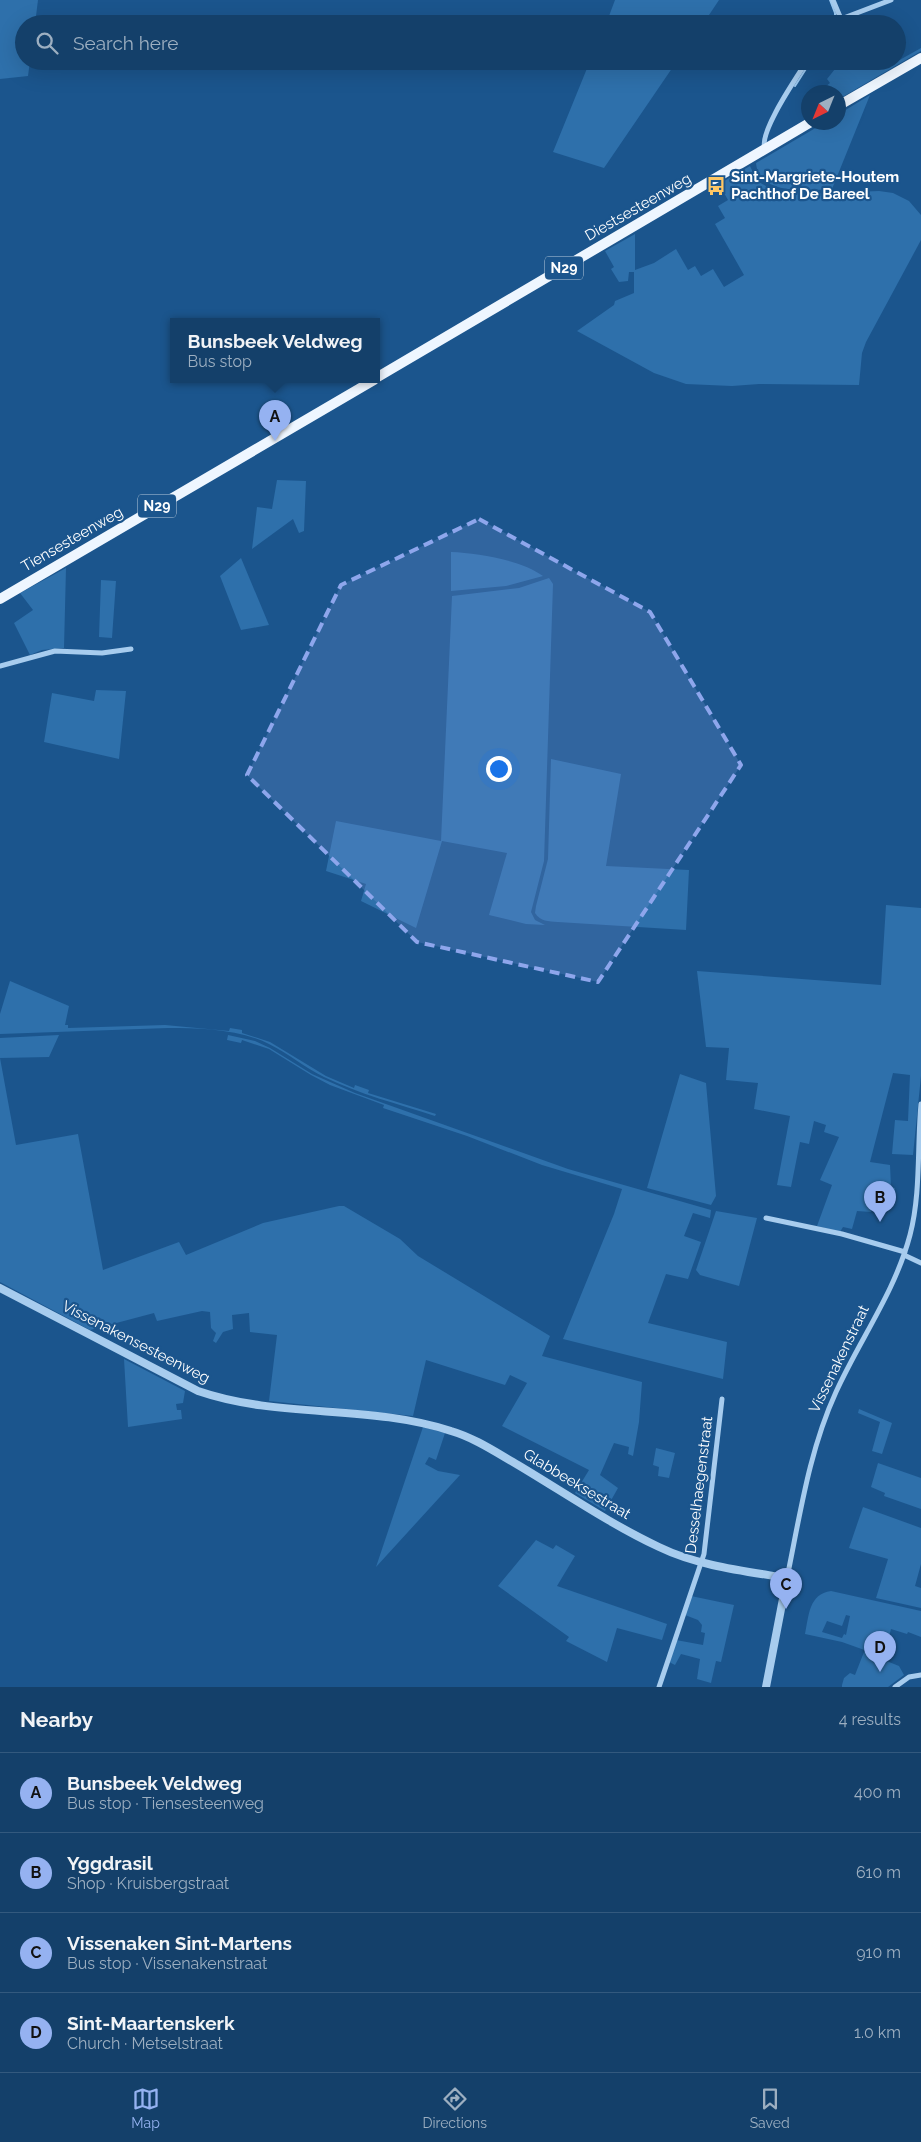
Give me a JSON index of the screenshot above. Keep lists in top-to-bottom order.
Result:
{
  "streets": {
    "main road": ["Diestsesteenweg", "N29", "Tiensesteenweg"],
    "street": [
      "Vissenakensesteenweg",
      "Vissenakenstraat",
      "Glabbeeksestraat",
      "Desselhaegenstraat"
    ]
  },
  "crossings": [
    ["Diestsesteenweg", "Tiensesteenweg"],
    ["Vissenakensesteenweg", "Glabbeeksestraat"],
    ["Vissenakenstraat", "Glabbeeksestraat"],
    ["Glabbeeksestraat", "Desselhaegenstraat"]
  ],
  "places": {
    "bus stop": ["Sint-Margriete-Houtem Pachthof De Bareel"]
  },
  "north": "bottom left",
  "page": {
    "search": "Search here",
    "popup": ["Bunsbeek Veldweg", "Bus stop"],
    "pins": [
      "A",
      "B",
      "C",
      "D"
    ],
    "heading": ["Nearby", "4 results"],
    "list": [
      {
        "mark": "A",
        "name": "Bunsbeek Veldweg",
        "note": "Bus stop · Tiensesteenweg",
        "value": "400 m"
      },
      {
        "mark": "B",
        "name": "Yggdrasil",
        "note": "Shop · Kruisbergstraat",
        "value": "610 m"
      },
      {
        "mark": "C",
        "name": "Vissenaken Sint-Martens",
        "note": "Bus stop · Vissenakenstraat",
        "value": "910 m"
      },
      {
        "mark": "D",
        "name": "Sint-Maartenskerk",
        "note": "Church · Metselstraat",
        "value": "1.0 km"
      }
    ],
    "nav": ["Map", "Directions", "Saved"]
  }
}
